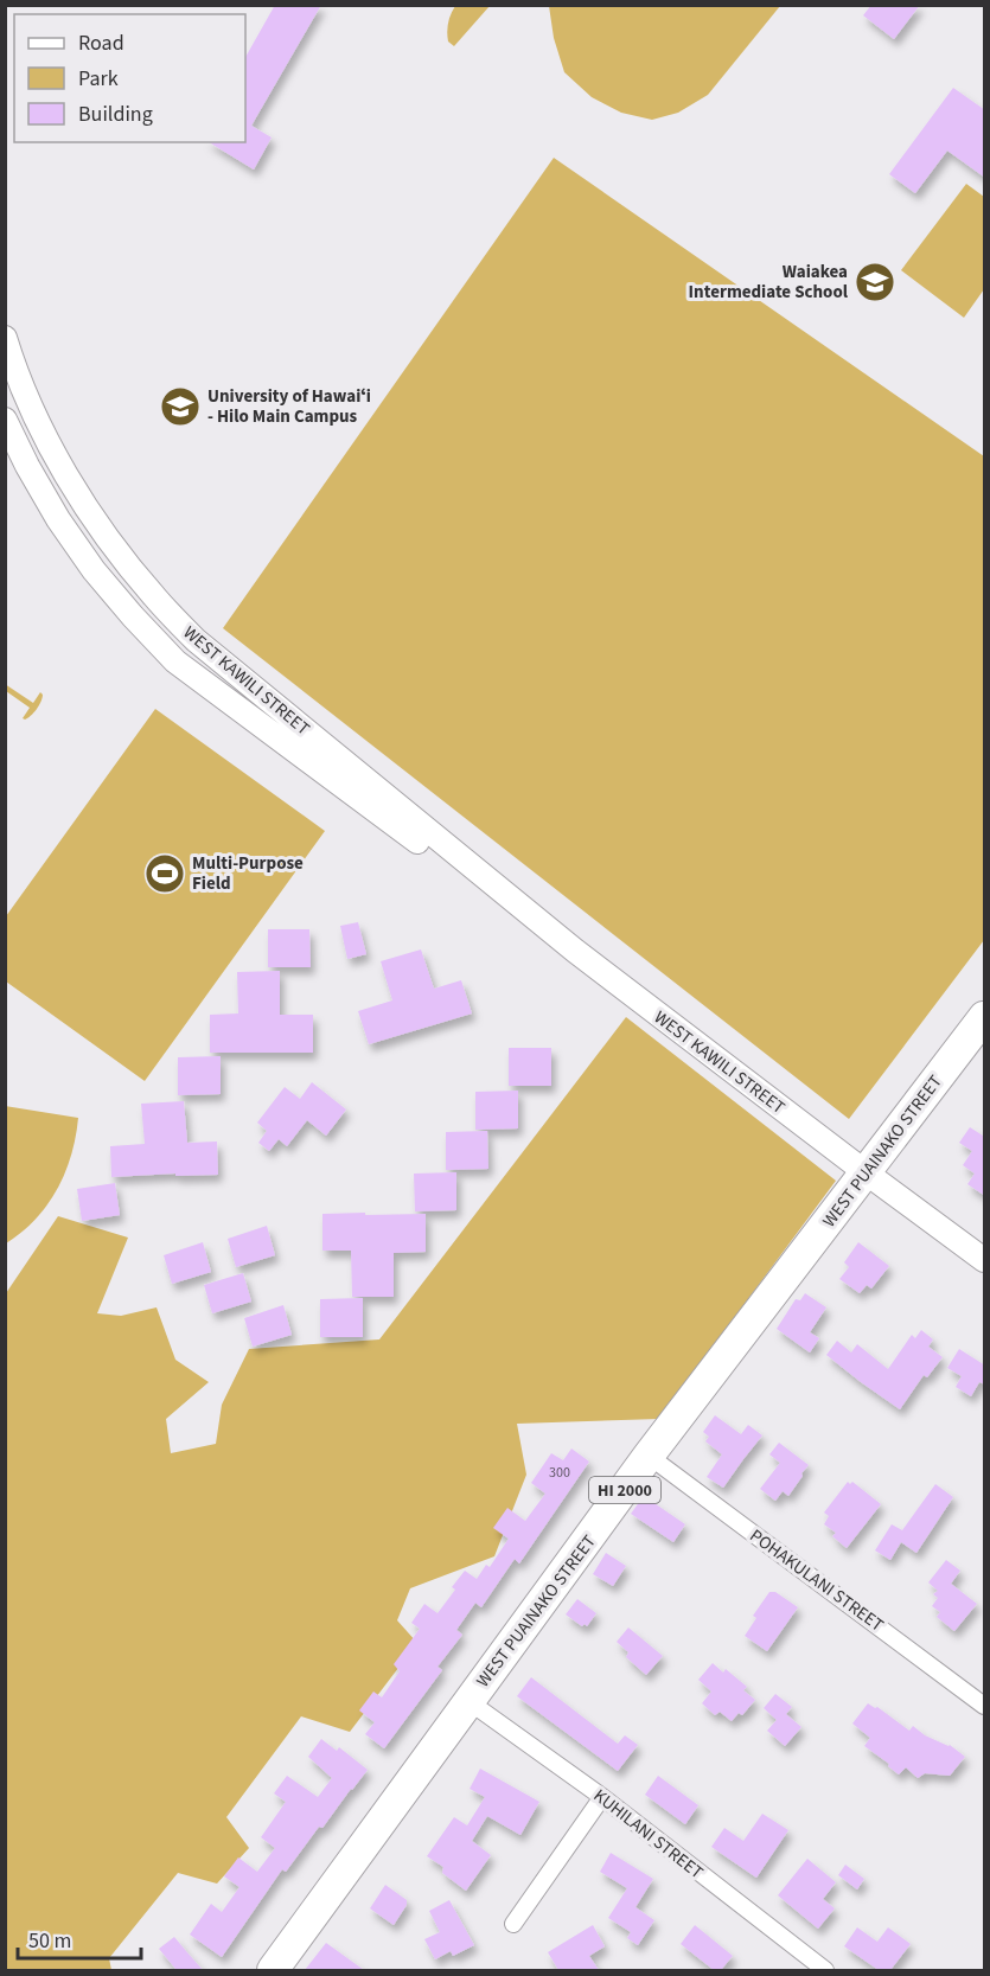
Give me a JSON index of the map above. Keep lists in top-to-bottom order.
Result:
{
  "streets": {
    "highway": ["WEST PUAINAKO STREET", "HI 2000"],
    "street": ["WEST KAWILI STREET", "POHAKULANI STREET", "KUHILANI STREET"]
  },
  "crossings": [
    ["WEST KAWILI STREET", "WEST PUAINAKO STREET"],
    ["WEST PUAINAKO STREET", "POHAKULANI STREET"],
    ["WEST PUAINAKO STREET", "KUHILANI STREET"]
  ],
  "places": {
    "school or university": ["Waiakea Intermediate School", "University of Hawaiʻi - Hilo Main Campus"],
    "sports": ["Multi-Purpose Field"]
  },
  "house_numbers": ["300"],
  "legend": ["Road", "Park", "Building"],
  "scale_bar": "50 m"
}
